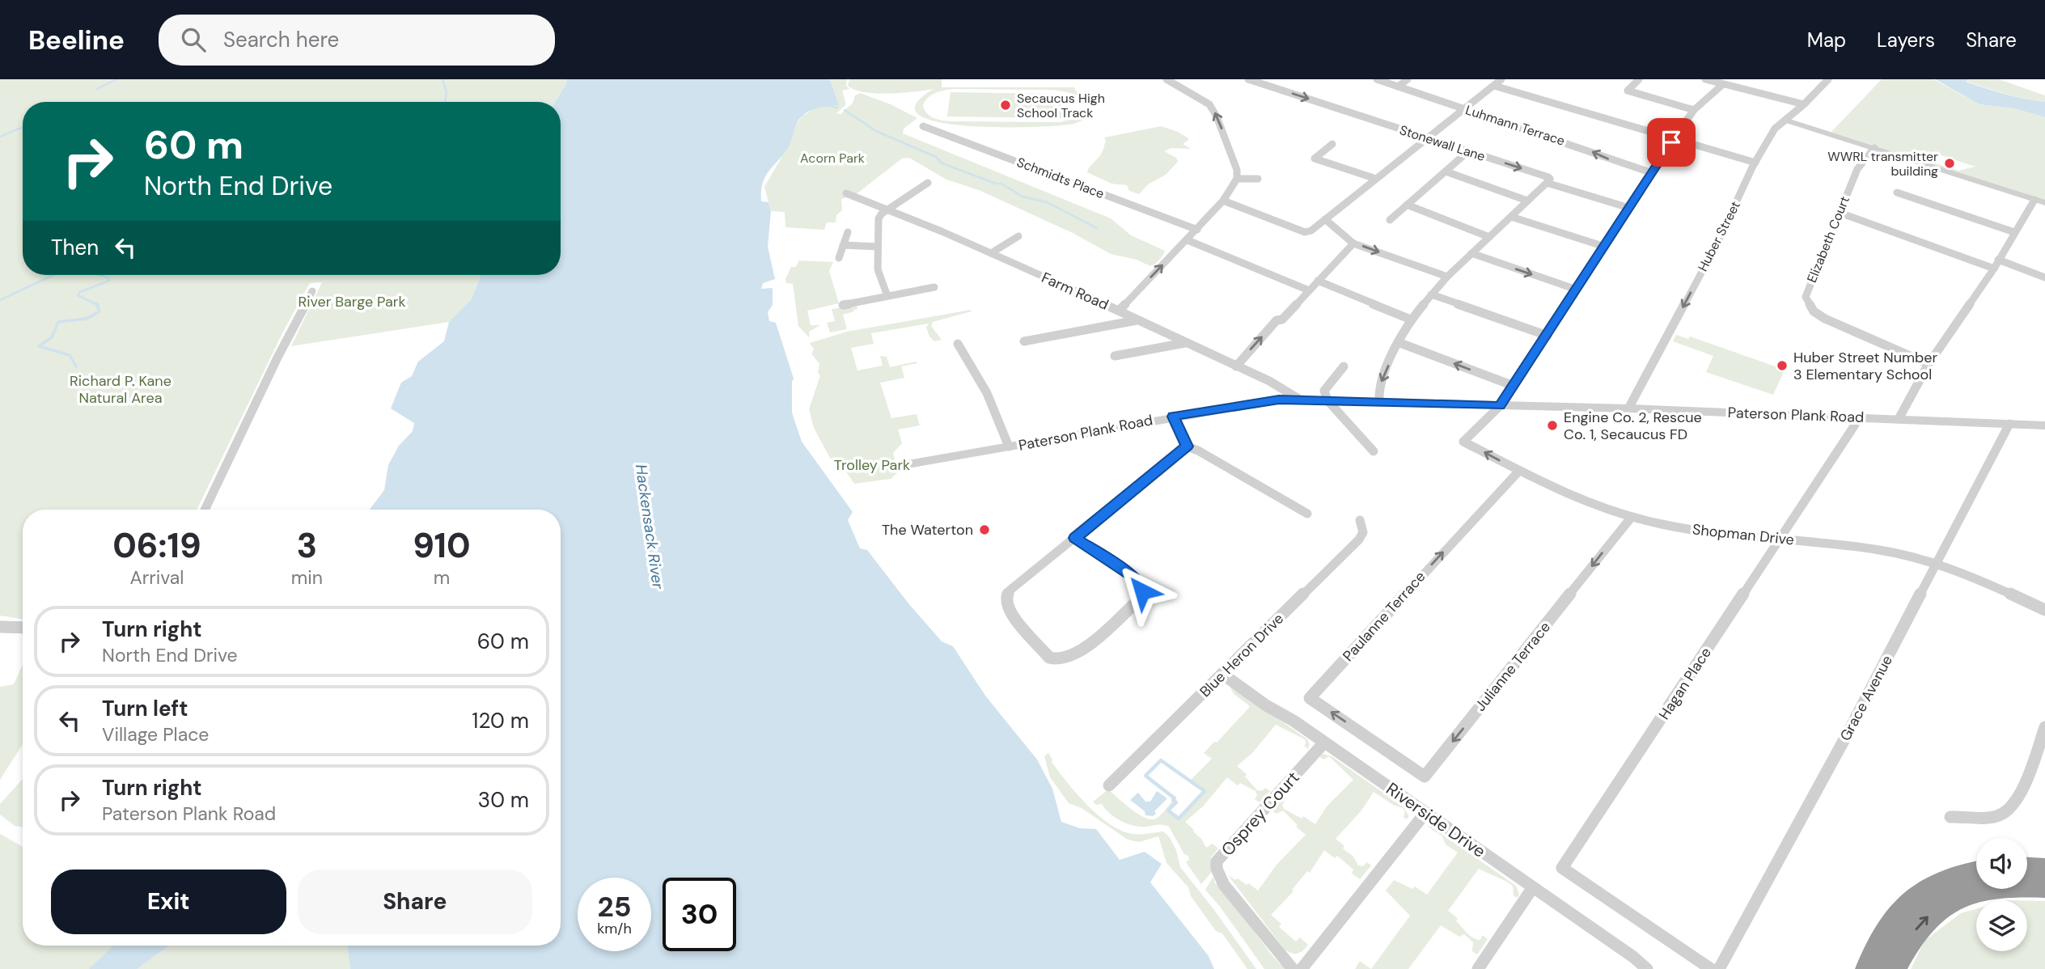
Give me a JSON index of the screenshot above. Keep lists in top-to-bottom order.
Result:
{
  "streets": {
    "street": [
      "Luhmann Terrace",
      "Stonewall Lane",
      "Schmidts Place",
      "Huber Street",
      "Elizabeth Court",
      "Farm Road",
      "Paterson Plank Road",
      "Shopman Drive",
      "Paulanne Terrace",
      "Blue Heron Drive",
      "Julianne Terrace",
      "Hagan Place",
      "Grace Avenue",
      "Osprey Court",
      "Riverside Drive"
    ]
  },
  "crossings": [
    ["Huber Street", "Paterson Plank Road"],
    ["Farm Road", "Paterson Plank Road"],
    ["Paterson Plank Road", "Shopman Drive"],
    ["Paterson Plank Road", "Hagan Place"],
    ["Paterson Plank Road", "Grace Avenue"],
    ["Shopman Drive", "Paulanne Terrace"],
    ["Shopman Drive", "Julianne Terrace"],
    ["Shopman Drive", "Hagan Place"],
    ["Shopman Drive", "Grace Avenue"],
    ["Paulanne Terrace", "Julianne Terrace"],
    ["Blue Heron Drive", "Riverside Drive"],
    ["Osprey Court", "Riverside Drive"]
  ],
  "one_way": ["Huber Street", "Julianne Terrace"],
  "water": ["Hackensack River"],
  "parks": [
    "Acorn Park",
    "River Barge Park",
    "Richard P. Kane Natural Area",
    "Trolley Park"
  ],
  "places": [
    "Secaucus High School Track",
    "WWRL transmitter building",
    "Huber Street Number 3 Elementary School",
    "Engine Co. 2, Rescue Co. 1, Secaucus FD",
    "The Waterton"
  ],
  "page": {
    "header": "Beeline",
    "search": "Search here",
    "nav": ["Map", "Layers", "Share"],
    "turn": ["60 m", "North End Drive"],
    "then": "Then",
    "eta": [
      "06:19",
      "Arrival",
      "3",
      "min",
      "910",
      "m"
    ],
    "list": [
      {
        "name": "Turn right",
        "note": "North End Drive",
        "value": "60 m"
      },
      {
        "name": "Turn left",
        "note": "Village Place",
        "value": "120 m"
      },
      {
        "name": "Turn right",
        "note": "Paterson Plank Road",
        "value": "30 m"
      }
    ],
    "buttons": ["Exit", "Share"],
    "speed": "25 km/h",
    "limit": "30"
  }
}
